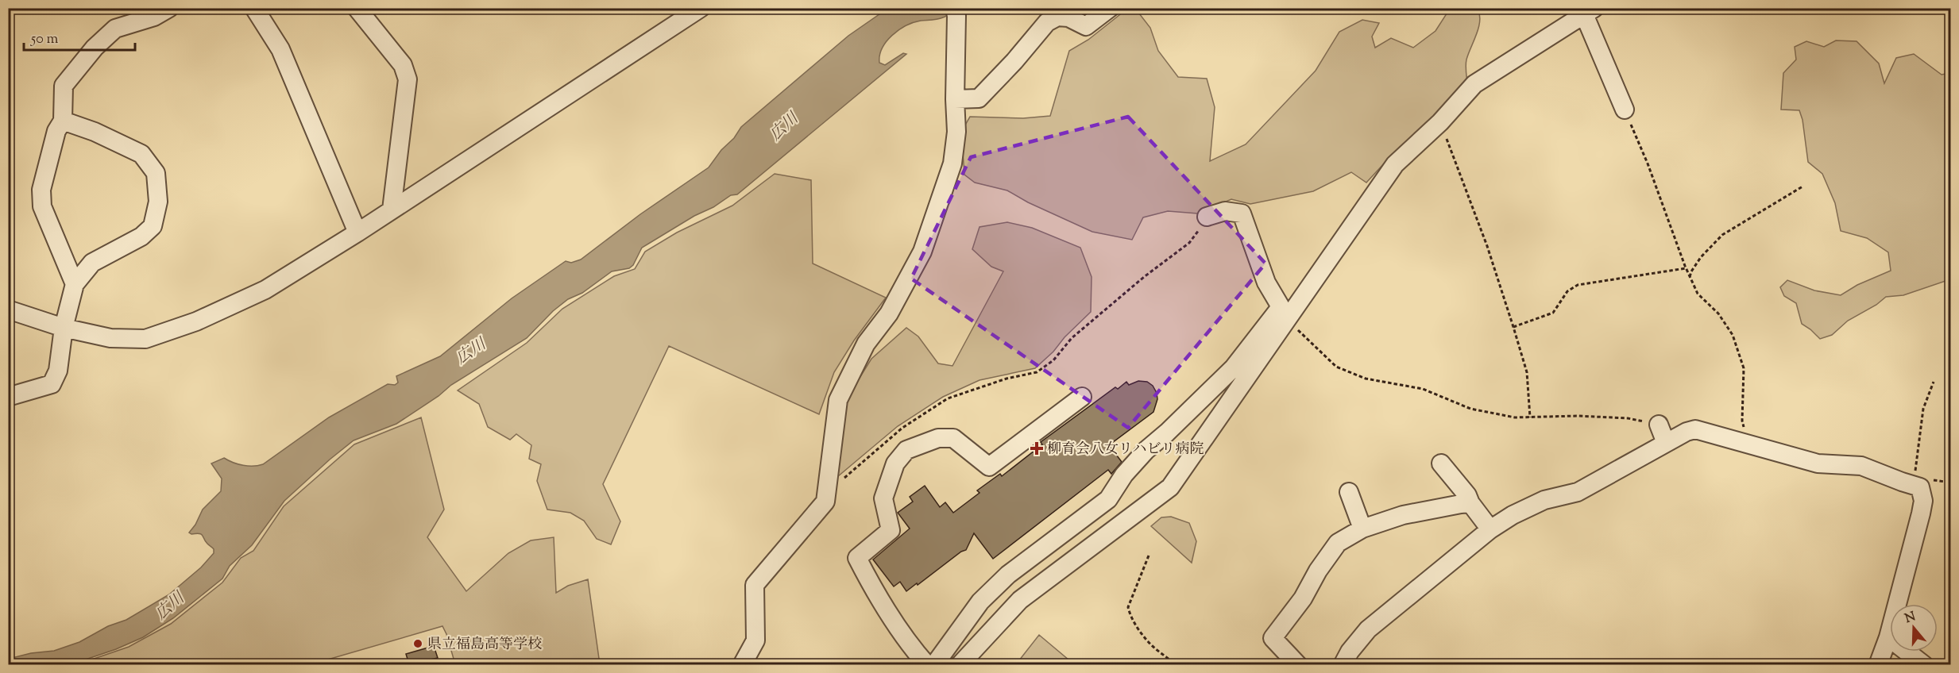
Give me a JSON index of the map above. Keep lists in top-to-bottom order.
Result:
{
  "water": ["広川"],
  "places": {
    "health": ["柳育会八女リハビリ病院"],
    "other": ["県立福島高等学校"]
  },
  "scale_bar": "50 m",
  "north": "top"
}
